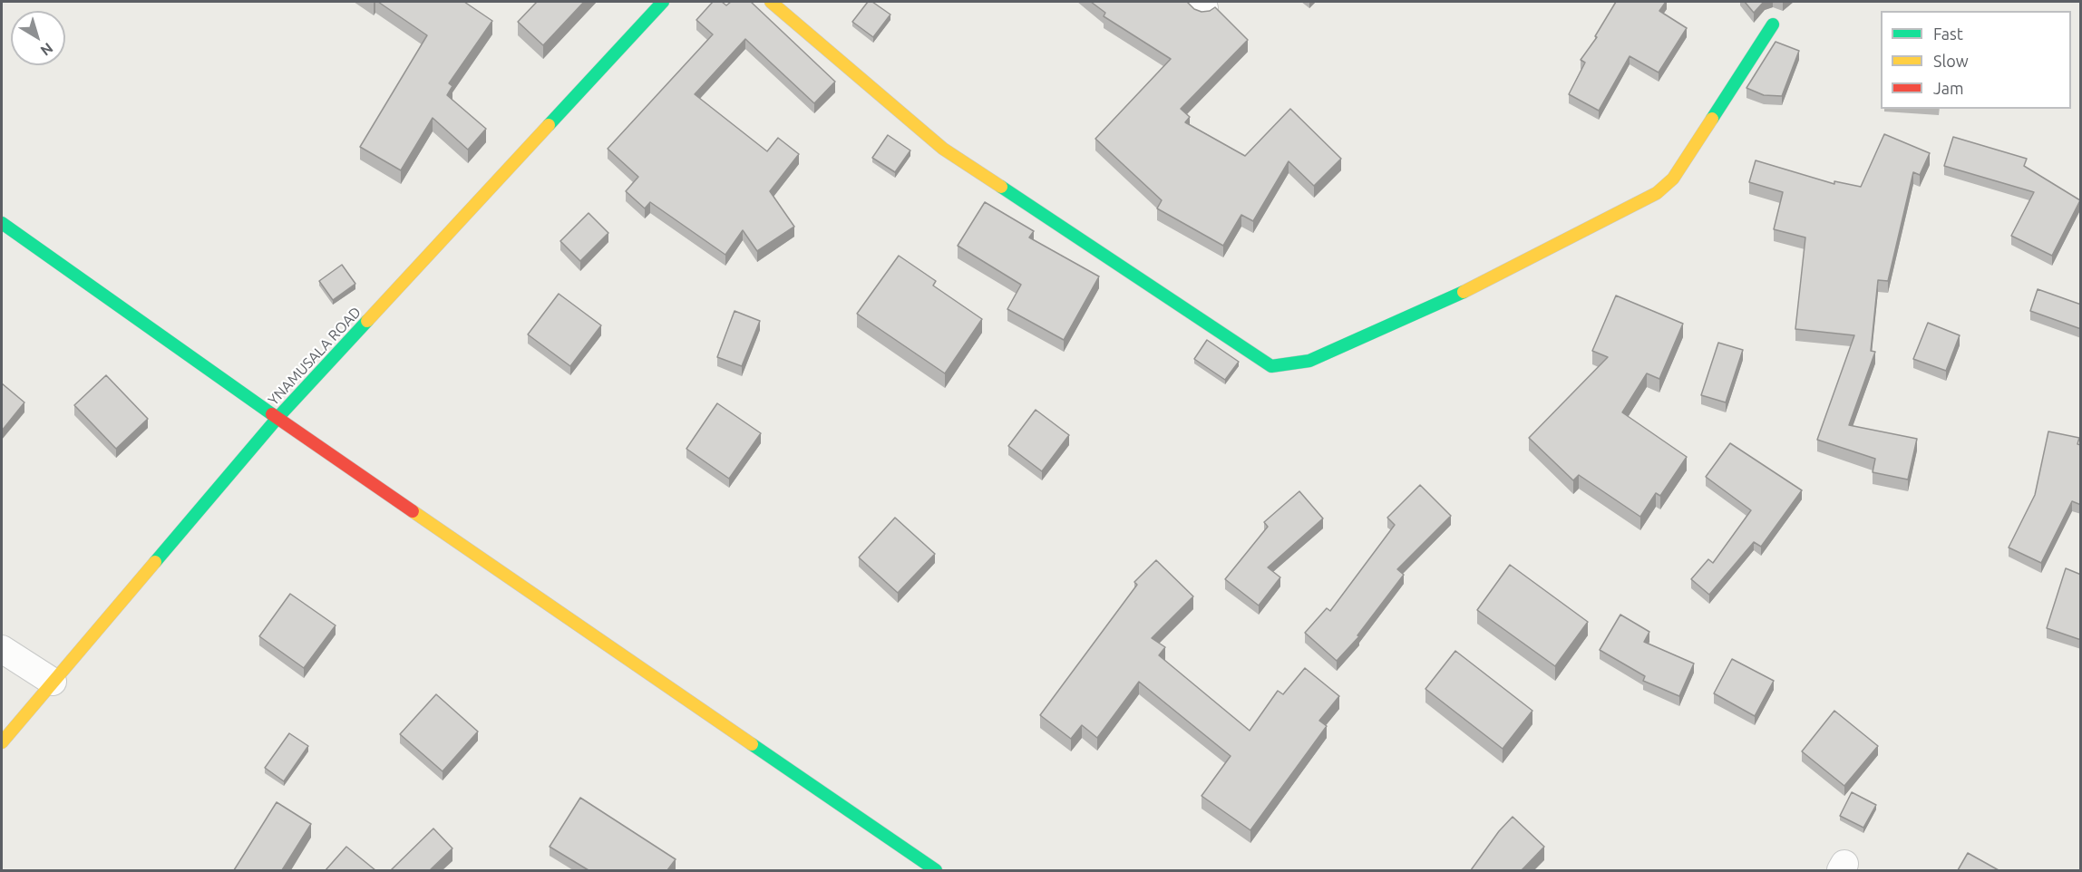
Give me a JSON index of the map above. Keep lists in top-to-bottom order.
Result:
{
  "streets": {
    "street": ["YNAMUSALA ROAD"]
  },
  "legend": ["Fast", "Slow", "Jam"],
  "north": "bottom right"
}
